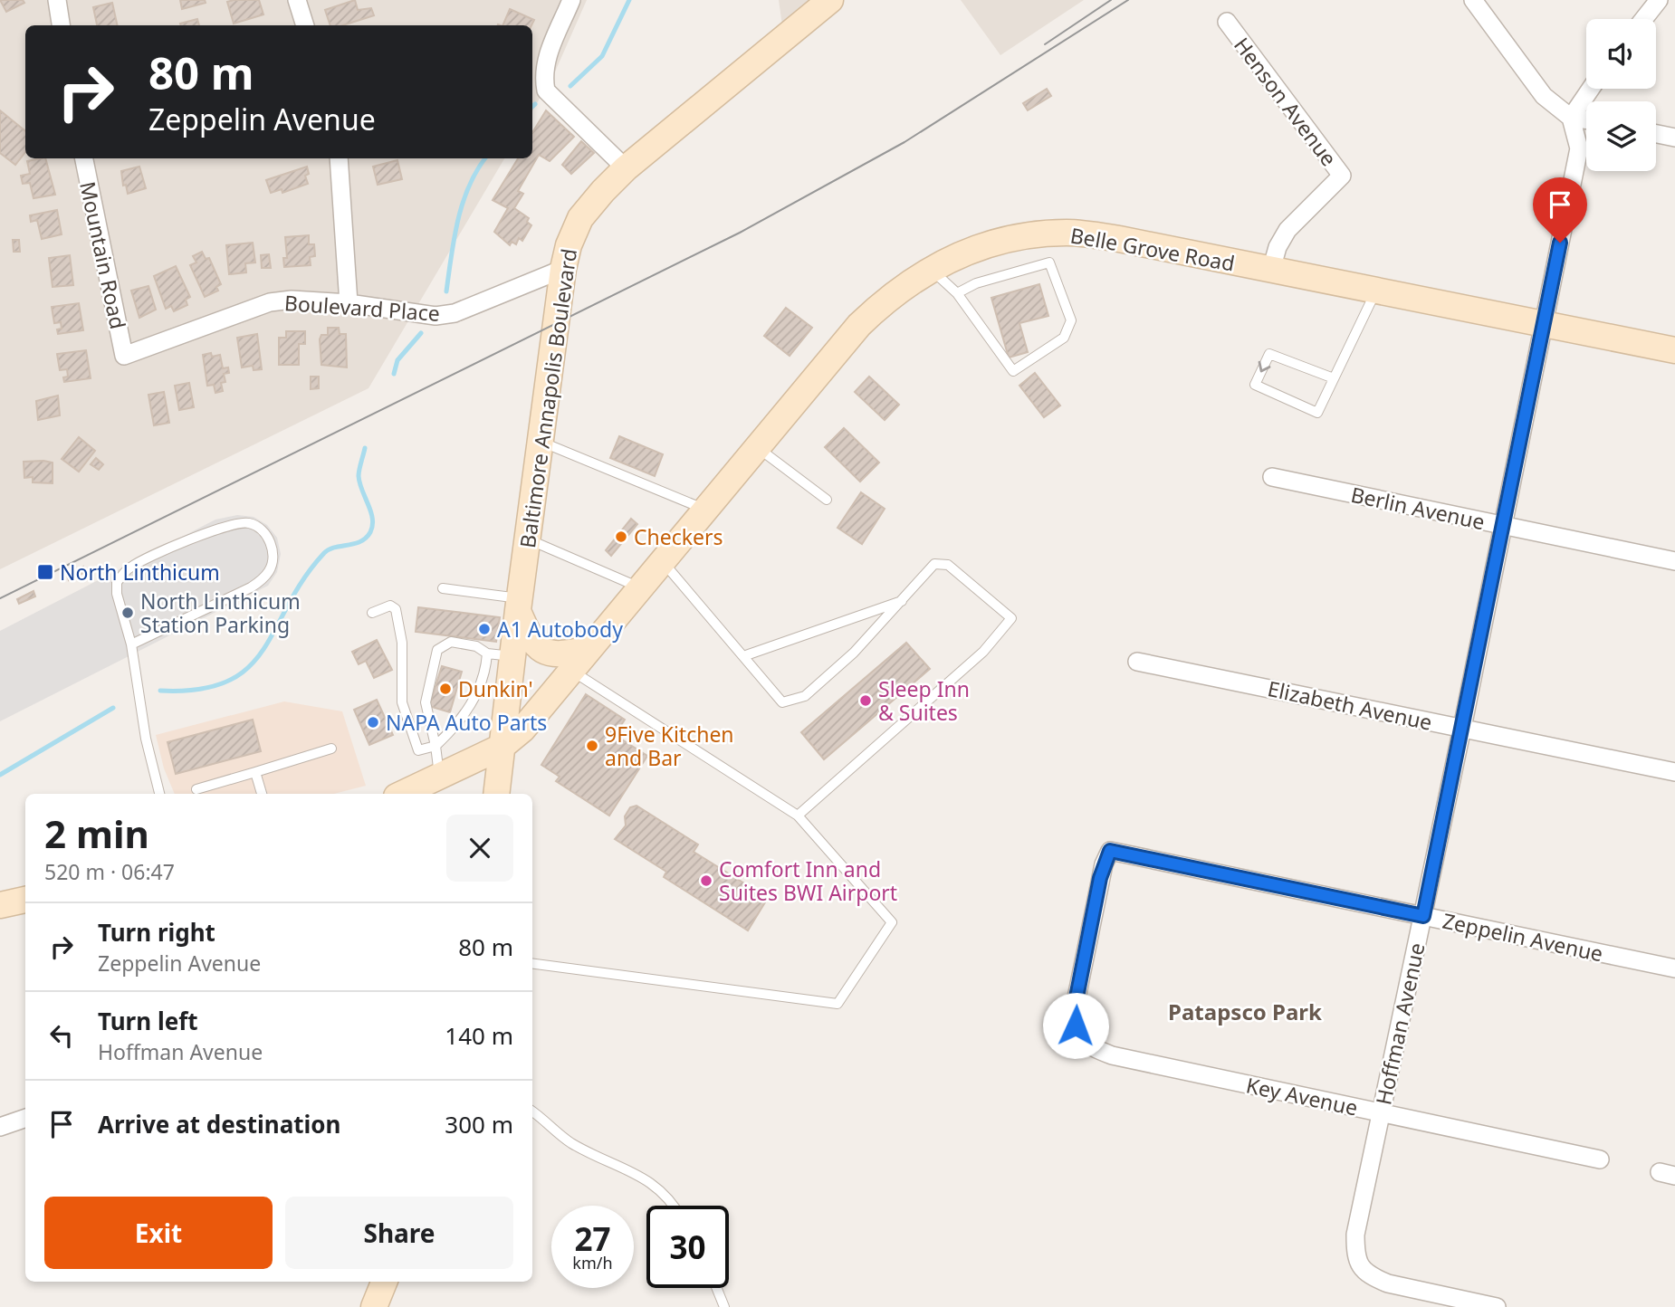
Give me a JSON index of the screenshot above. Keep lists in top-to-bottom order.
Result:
{
  "streets": {
    "main road": ["Belle Grove Road", "Baltimore Annapolis Boulevard"],
    "street": [
      "Henson Avenue",
      "Mountain Road",
      "Boulevard Place",
      "Berlin Avenue",
      "Elizabeth Avenue",
      "Zeppelin Avenue",
      "Hoffman Avenue",
      "Key Avenue"
    ]
  },
  "crossings": [
    ["Henson Avenue", "Belle Grove Road"],
    ["Belle Grove Road", "Baltimore Annapolis Boulevard"],
    ["Belle Grove Road", "Hoffman Avenue"],
    ["Mountain Road", "Boulevard Place"],
    ["Boulevard Place", "Baltimore Annapolis Boulevard"],
    ["Berlin Avenue", "Hoffman Avenue"],
    ["Elizabeth Avenue", "Hoffman Avenue"],
    ["Zeppelin Avenue", "Hoffman Avenue"],
    ["Zeppelin Avenue", "Key Avenue"],
    ["Hoffman Avenue", "Key Avenue"]
  ],
  "districts": ["Patapsco Park"],
  "places": {
    "other": [
      "Checkers",
      "North Linthicum Station Parking",
      "A1 Autobody",
      "Dunkin'",
      "Sleep Inn & Suites",
      "NAPA Auto Parts",
      "9Five Kitchen and Bar",
      "Comfort Inn and Suites BWI Airport"
    ],
    "transit": ["North Linthicum"]
  },
  "page": {
    "turn": ["80 m", "Zeppelin Avenue"],
    "heading": ["2 min", "520 m · 06:47"],
    "list": [
      {
        "name": "Turn right",
        "note": "Zeppelin Avenue",
        "value": "80 m"
      },
      {
        "name": "Turn left",
        "note": "Hoffman Avenue",
        "value": "140 m"
      },
      {
        "name": "Arrive at destination",
        "value": "300 m"
      }
    ],
    "buttons": ["Exit", "Share"],
    "speed": "27 km/h",
    "limit": "30"
  }
}
